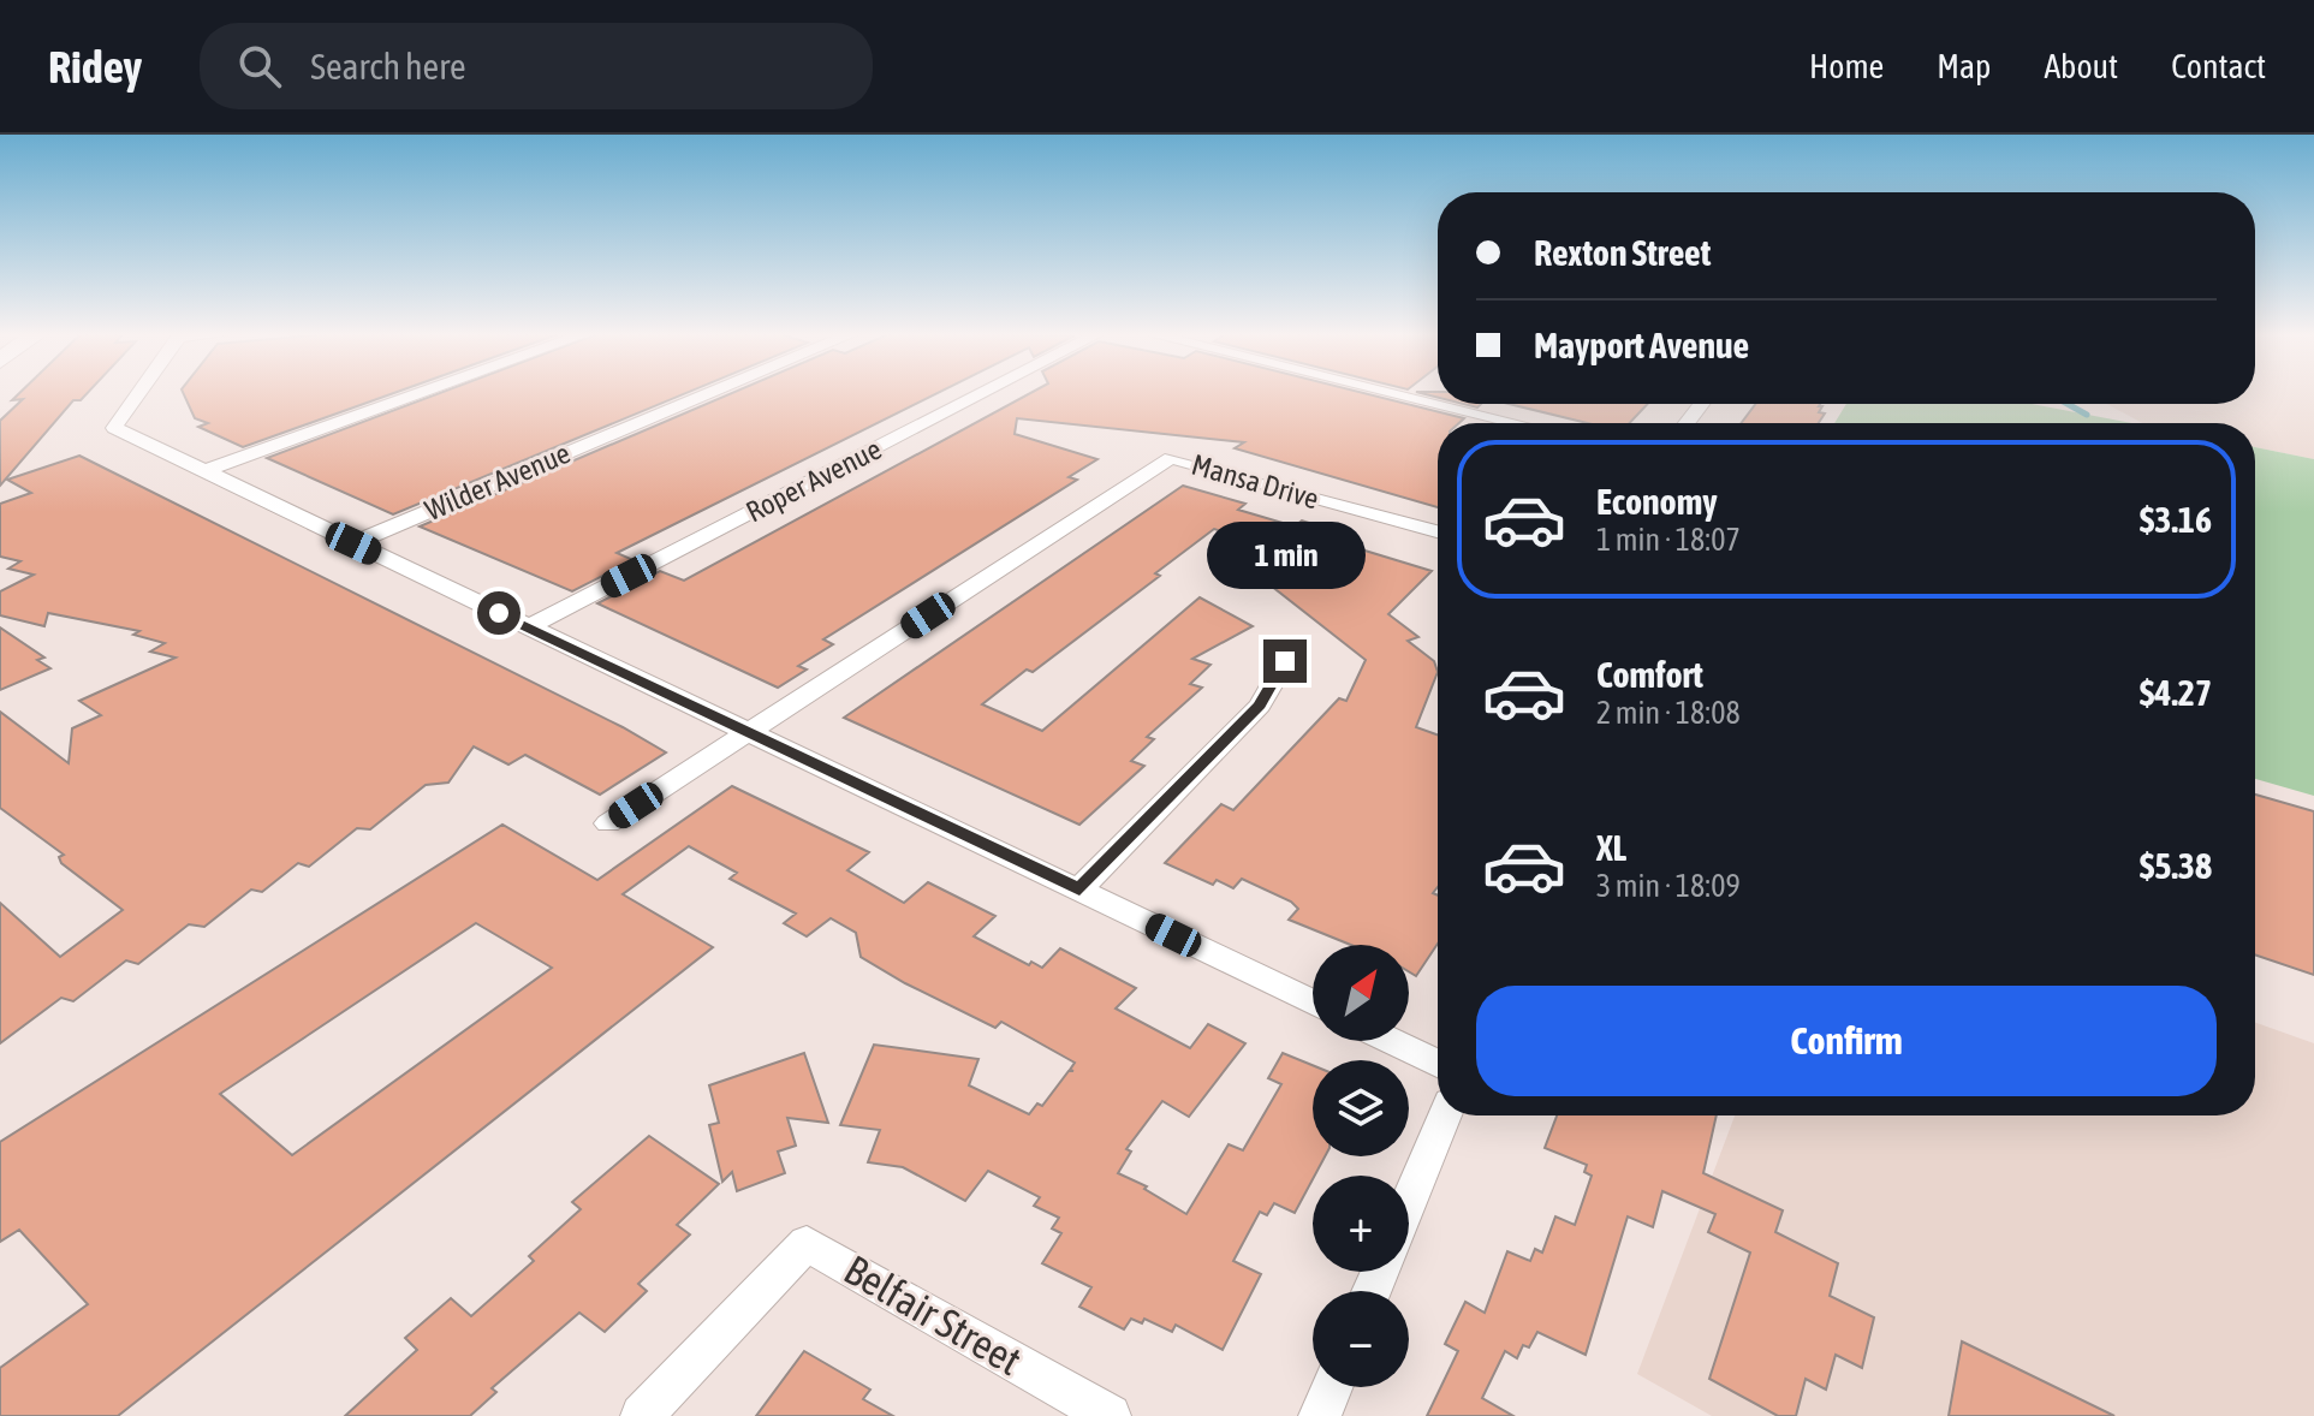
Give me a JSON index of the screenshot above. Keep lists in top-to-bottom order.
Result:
{
  "streets": {
    "street": [
      "Roper Avenue",
      "Wilder Avenue",
      "Mansa Drive",
      "Belfair Street"
    ]
  },
  "north": "top right",
  "page": {
    "header": "Ridey",
    "search": "Search here",
    "nav": [
      "Home",
      "Map",
      "About",
      "Contact"
    ],
    "banner": ["Rexton Street", "Mayport Avenue"],
    "list": [
      {
        "name": "Economy",
        "note": "1 min · 18:07",
        "value": "$3.16"
      },
      {
        "name": "Comfort",
        "note": "2 min · 18:08",
        "value": "$4.27"
      },
      {
        "name": "XL",
        "note": "3 min · 18:09",
        "value": "$5.38"
      }
    ],
    "bubble": "1 min",
    "map_buttons": ["+", "−"],
    "buttons": "Confirm"
  }
}
